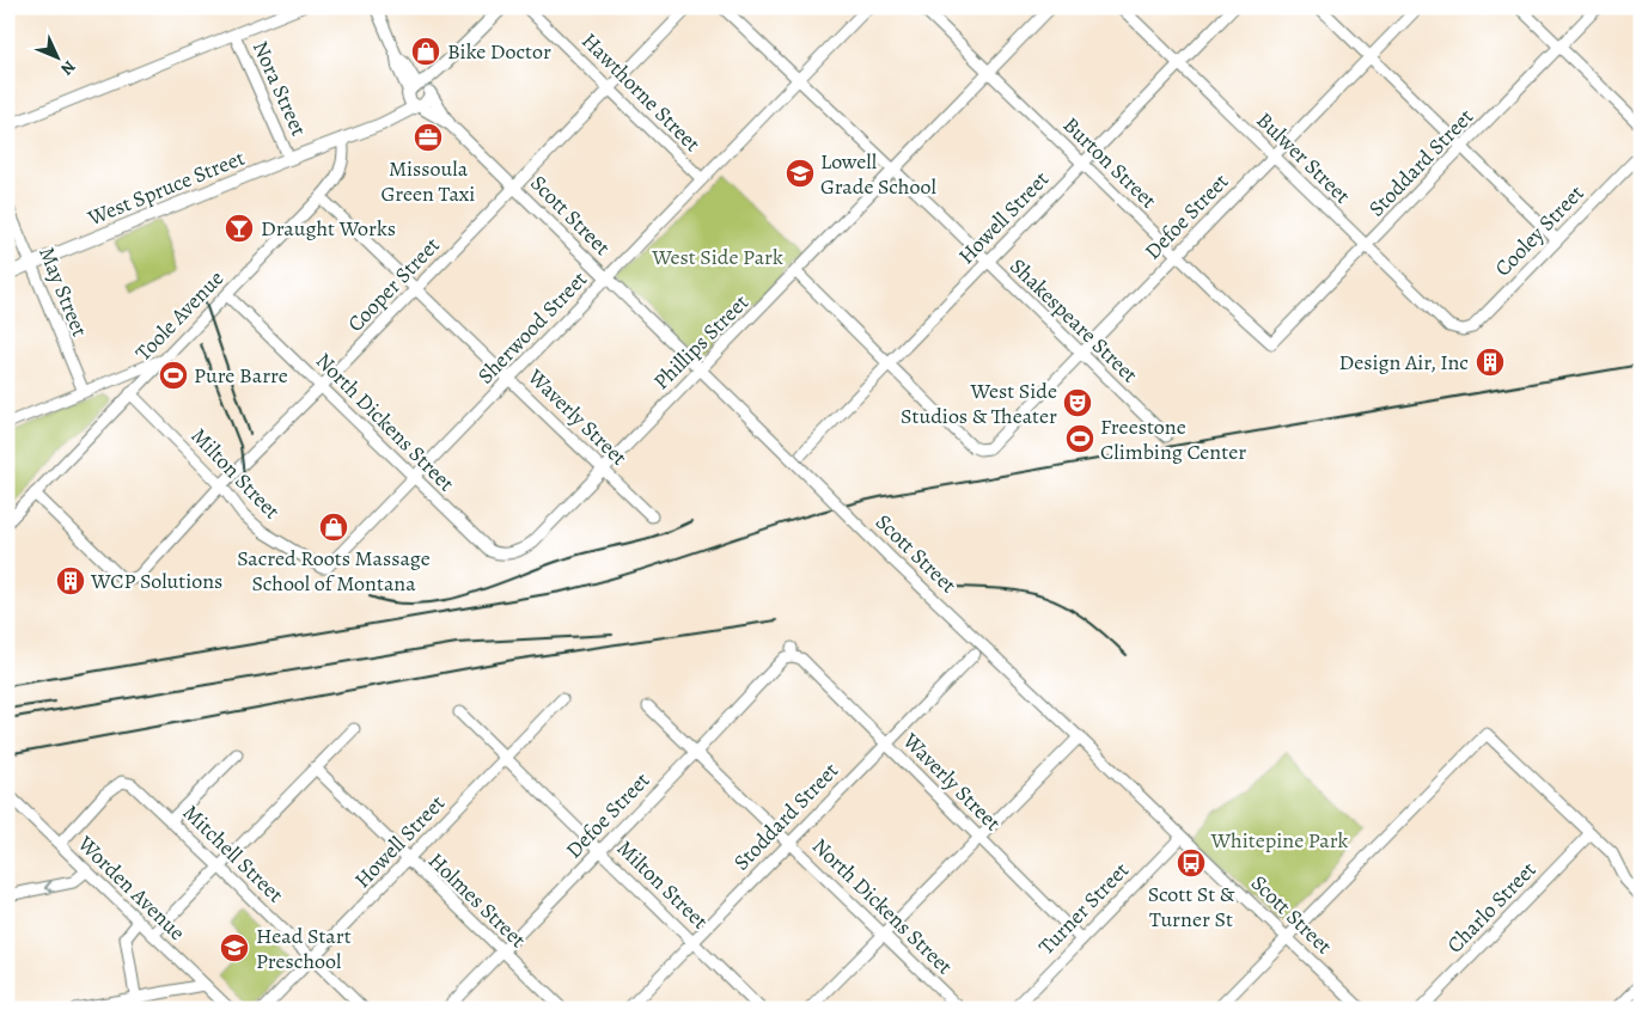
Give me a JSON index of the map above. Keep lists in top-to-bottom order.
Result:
{
  "streets": {
    "main road": ["West Spruce Street"],
    "street": [
      "Nora Street",
      "Hawthorne Street",
      "Bulwer Street",
      "Burton Street",
      "Stoddard Street",
      "Scott Street",
      "Defoe Street",
      "Howell Street",
      "Cooley Street",
      "Cooper Street",
      "May Street",
      "Toole Avenue",
      "Shakespeare Street",
      "Sherwood Street",
      "Phillips Street",
      "Waverly Street",
      "North Dickens Street",
      "Milton Street",
      "Mitchell Street",
      "Worden Avenue",
      "Holmes Street",
      "Charlo Street",
      "Turner Street"
    ]
  },
  "crossings": [
    ["Nora Street", "West Spruce Street"],
    ["Hawthorne Street", "Cooper Street"],
    ["Hawthorne Street", "Sherwood Street"],
    ["Bulwer Street", "Stoddard Street"],
    ["Bulwer Street", "Defoe Street"],
    ["Bulwer Street", "Howell Street"],
    ["Bulwer Street", "Cooley Street"],
    ["Burton Street", "Stoddard Street"],
    ["Burton Street", "Defoe Street"],
    ["Burton Street", "Howell Street"],
    ["Burton Street", "Phillips Street"],
    ["Stoddard Street", "Waverly Street"],
    ["Stoddard Street", "North Dickens Street"],
    ["Stoddard Street", "Milton Street"],
    ["West Spruce Street", "May Street"],
    ["West Spruce Street", "Toole Avenue"],
    ["Scott Street", "Howell Street"],
    ["Scott Street", "Cooper Street"],
    ["Scott Street", "Sherwood Street"],
    ["Scott Street", "Phillips Street"],
    ["Scott Street", "Turner Street"],
    ["Defoe Street", "Howell Street"],
    ["Defoe Street", "Shakespeare Street"],
    ["Defoe Street", "Waverly Street"],
    ["Defoe Street", "North Dickens Street"],
    ["Defoe Street", "Milton Street"],
    ["Defoe Street", "Holmes Street"],
    ["Howell Street", "Shakespeare Street"],
    ["Howell Street", "Milton Street"],
    ["Howell Street", "Mitchell Street"],
    ["Howell Street", "Holmes Street"],
    ["Cooper Street", "Toole Avenue"],
    ["Cooper Street", "Waverly Street"],
    ["Cooper Street", "North Dickens Street"],
    ["Cooper Street", "Milton Street"],
    ["Toole Avenue", "Waverly Street"],
    ["Toole Avenue", "North Dickens Street"],
    ["Toole Avenue", "Milton Street"],
    ["Shakespeare Street", "Sherwood Street"],
    ["Shakespeare Street", "Phillips Street"],
    ["Sherwood Street", "Waverly Street"],
    ["Sherwood Street", "North Dickens Street"],
    ["Sherwood Street", "Milton Street"],
    ["Phillips Street", "Waverly Street"],
    ["Phillips Street", "North Dickens Street"],
    ["Waverly Street", "Turner Street"],
    ["Mitchell Street", "Worden Avenue"]
  ],
  "parks": ["West Side Park", "Whitepine Park"],
  "places": {
    "shop": ["Bike Doctor", "Sacred Roots Massage School of Montana"],
    "office": ["Missoula Green Taxi"],
    "school or university": ["Lowell Grade School", "Head Start Preschool"],
    "bar": ["Draught Works"],
    "building": ["Design Air, Inc", "WCP Solutions"],
    "sports": ["Pure Barre", "Freestone Climbing Center"],
    "theatre": ["West Side Studios & Theater"],
    "bus stop": ["Scott St & Turner St"]
  },
  "north": "bottom right"
}
